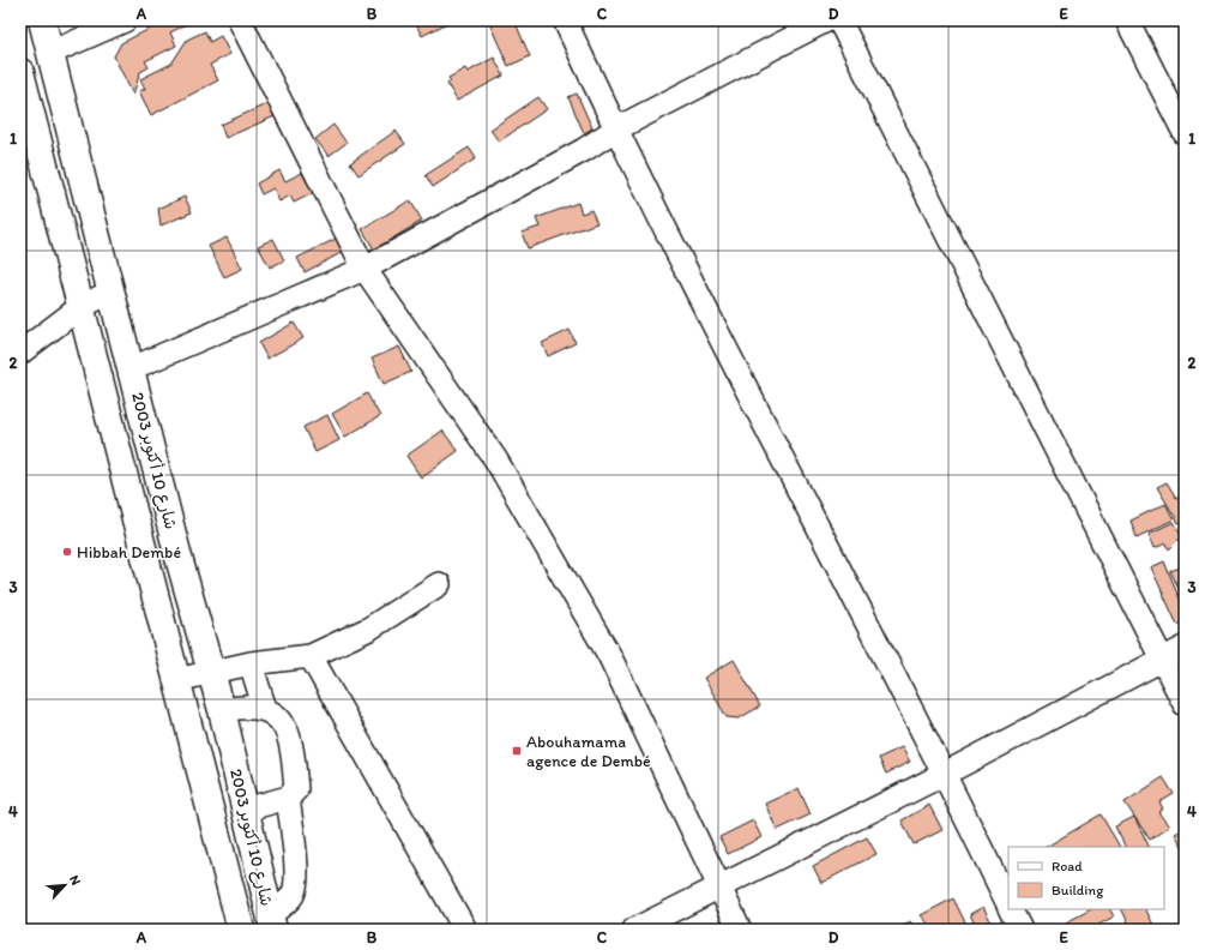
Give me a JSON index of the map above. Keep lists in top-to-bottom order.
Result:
{
  "streets": {
    "highway": ["شارع 10 أكتوبر 2003"]
  },
  "places": {
    "other": ["Hibbah Dembé"],
    "transit": ["Abouhamama agence de Dembé"]
  },
  "legend": ["Road", "Building"],
  "north": "top right",
  "grid": {
    "columns": [
      "A",
      "B",
      "C",
      "D",
      "E"
    ],
    "rows": [
      "1",
      "2",
      "3",
      "4"
    ]
  }
}
